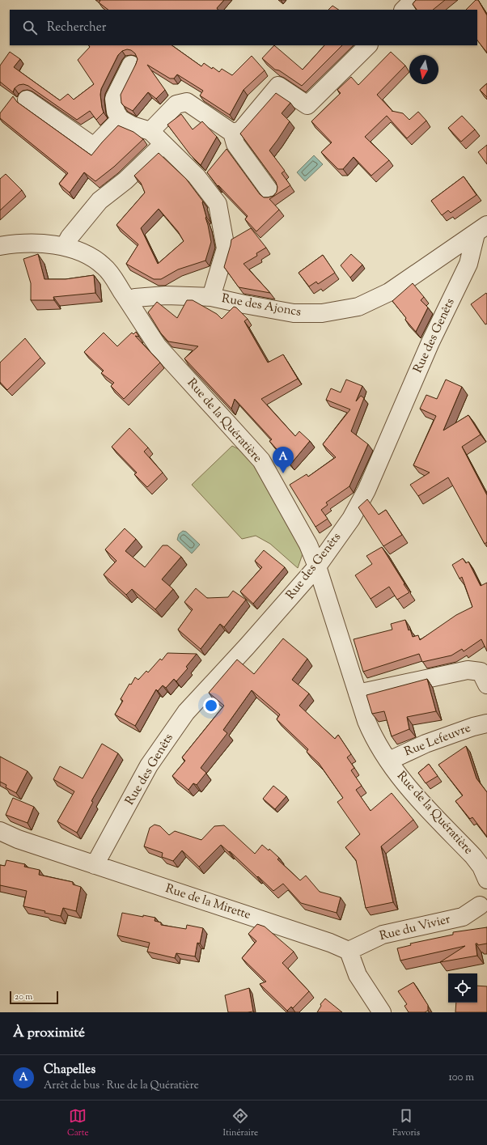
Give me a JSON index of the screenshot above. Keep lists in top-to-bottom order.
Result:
{
  "streets": {
    "street": [
      "Rue des Ajoncs",
      "Rue des Genêts",
      "Rue de la Quératière",
      "Rue Lefeuvre",
      "Rue de la Mirette",
      "Rue du Vivier"
    ]
  },
  "crossings": [
    ["Rue des Ajoncs", "Rue des Genêts"],
    ["Rue des Ajoncs", "Rue de la Quératière"],
    ["Rue des Genêts", "Rue de la Quératière"],
    ["Rue des Genêts", "Rue de la Mirette"],
    ["Rue de la Quératière", "Rue Lefeuvre"],
    ["Rue de la Mirette", "Rue du Vivier"]
  ],
  "scale_bar": "20 m",
  "north": "bottom",
  "page": {
    "search": "Rechercher",
    "pins": "A",
    "scale": "20 m",
    "heading": "À proximité",
    "list": [
      {
        "mark": "A",
        "name": "Chapelles",
        "note": "Arrêt de bus · Rue de la Quératière",
        "value": "100 m"
      }
    ],
    "nav": ["Carte", "Itinéraire", "Favoris"]
  }
}
